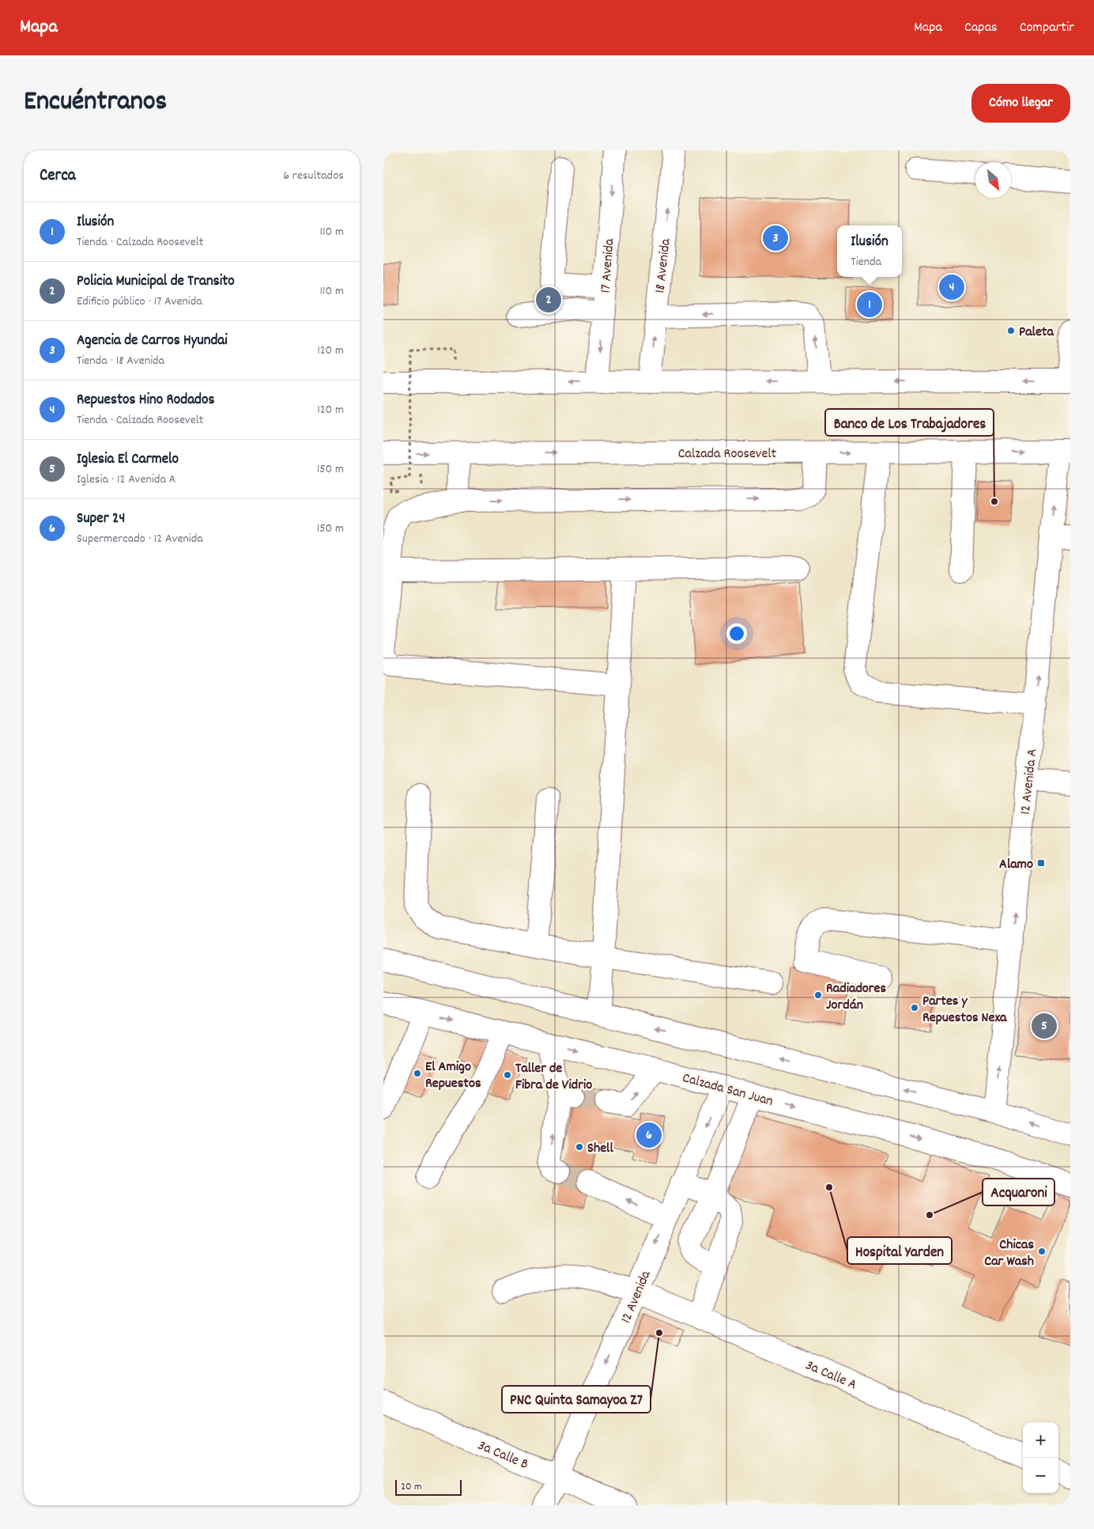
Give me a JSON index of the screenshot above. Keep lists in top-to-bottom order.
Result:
{
  "streets": {
    "main road": [
      "17 Avenida",
      "18 Avenida",
      "Calzada Roosevelt",
      "12 Avenida A",
      "Calzada San Juan",
      "12 Avenida",
      "3a Calle A",
      "3a Calle B"
    ]
  },
  "crossings": [
    ["Calzada Roosevelt", "12 Avenida A"],
    ["Calzada San Juan", "12 Avenida"],
    ["12 Avenida", "3a Calle A"],
    ["12 Avenida", "3a Calle B"]
  ],
  "one_way": ["17 Avenida", "18 Avenida", "12 Avenida A"],
  "places": {
    "other": [
      "Paleta",
      "Banco de Los Trabajadores",
      "Radiadores Jordán",
      "Partes y Repuestos Nexa",
      "El Amigo Repuestos",
      "Taller de Fibra de Vidrio",
      "Shell",
      "Hospital Yarden",
      "Acquaroni",
      "Chicas Car Wash",
      "PNC Quinta Samayoa Z7"
    ],
    "transit": ["Alamo"]
  },
  "scale_bar": "20 m",
  "north": "bottom right",
  "page": {
    "header": "Mapa",
    "nav": ["Mapa", "Capas", "Compartir"],
    "title": "Encuéntranos",
    "buttons": "Cómo llegar",
    "heading": ["Cerca", "6 resultados"],
    "list": [
      {
        "mark": "1",
        "name": "Ilusión",
        "note": "Tienda · Calzada Roosevelt",
        "value": "110 m"
      },
      {
        "mark": "2",
        "name": "Policia Municipal de Transito",
        "note": "Edificio público · 17 Avenida",
        "value": "110 m"
      },
      {
        "mark": "3",
        "name": "Agencia de Carros Hyundai",
        "note": "Tienda · 18 Avenida",
        "value": "120 m"
      },
      {
        "mark": "4",
        "name": "Repuestos Hino Rodados",
        "note": "Tienda · Calzada Roosevelt",
        "value": "120 m"
      },
      {
        "mark": "5",
        "name": "Iglesia El Carmelo",
        "note": "Iglesia · 12 Avenida A",
        "value": "150 m"
      },
      {
        "mark": "6",
        "name": "Super 24",
        "note": "Supermercado · 12 Avenida",
        "value": "150 m"
      }
    ],
    "pins": [
      "3",
      "4",
      "2",
      "1",
      "5",
      "6"
    ],
    "popup": ["Ilusión", "Tienda"],
    "map_buttons": ["+", "−"],
    "scale": "20 m"
  }
}
